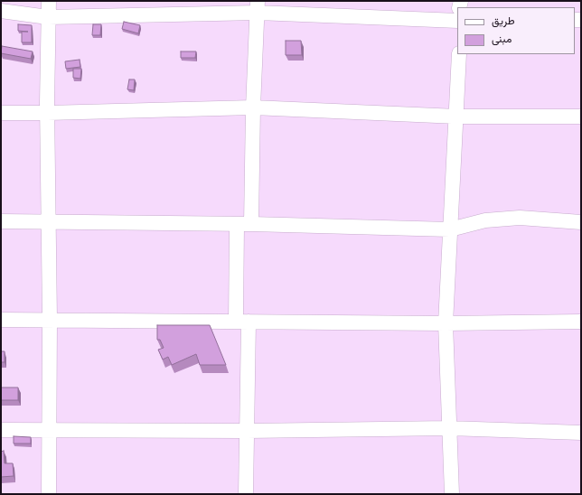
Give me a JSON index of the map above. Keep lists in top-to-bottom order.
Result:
{
  "legend": ["طريق", "مبنى"]
}
